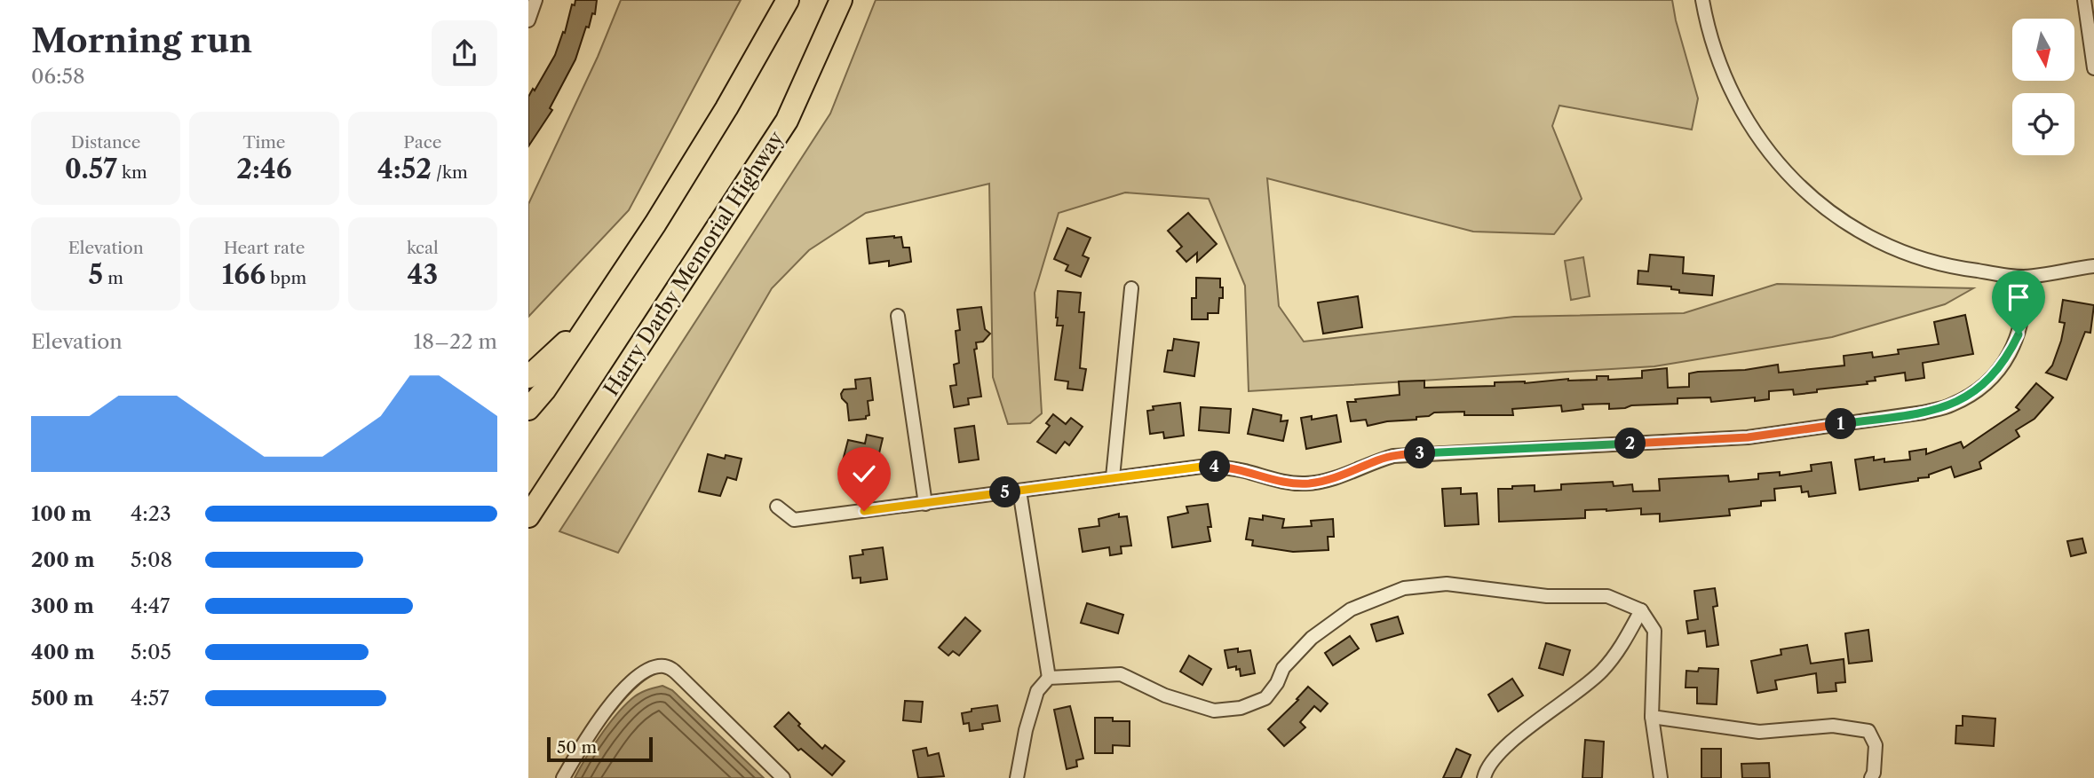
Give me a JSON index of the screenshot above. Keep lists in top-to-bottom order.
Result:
{
  "streets": {
    "highway": ["Harry Darby Memorial Highway"]
  },
  "scale_bar": "50 m",
  "north": "bottom",
  "page": {
    "heading": ["Morning run", "06:58"],
    "stats": [
      ["Distance", "0.57 km"],
      ["Time", "2:46"],
      ["Pace", "4:52 /km"],
      ["Elevation", "5 m"],
      ["Heart rate", "166 bpm"],
      ["kcal", "43"]
    ],
    "chart": ["Elevation", "18–22 m"],
    "pins": [
      "1",
      "2",
      "3",
      "4",
      "5"
    ],
    "list": [
      {
        "name": "100 m",
        "note": "4:23"
      },
      {
        "name": "200 m",
        "note": "5:08"
      },
      {
        "name": "300 m",
        "note": "4:47"
      },
      {
        "name": "400 m",
        "note": "5:05"
      },
      {
        "name": "500 m",
        "note": "4:57"
      }
    ],
    "scale": "50 m"
  }
}
